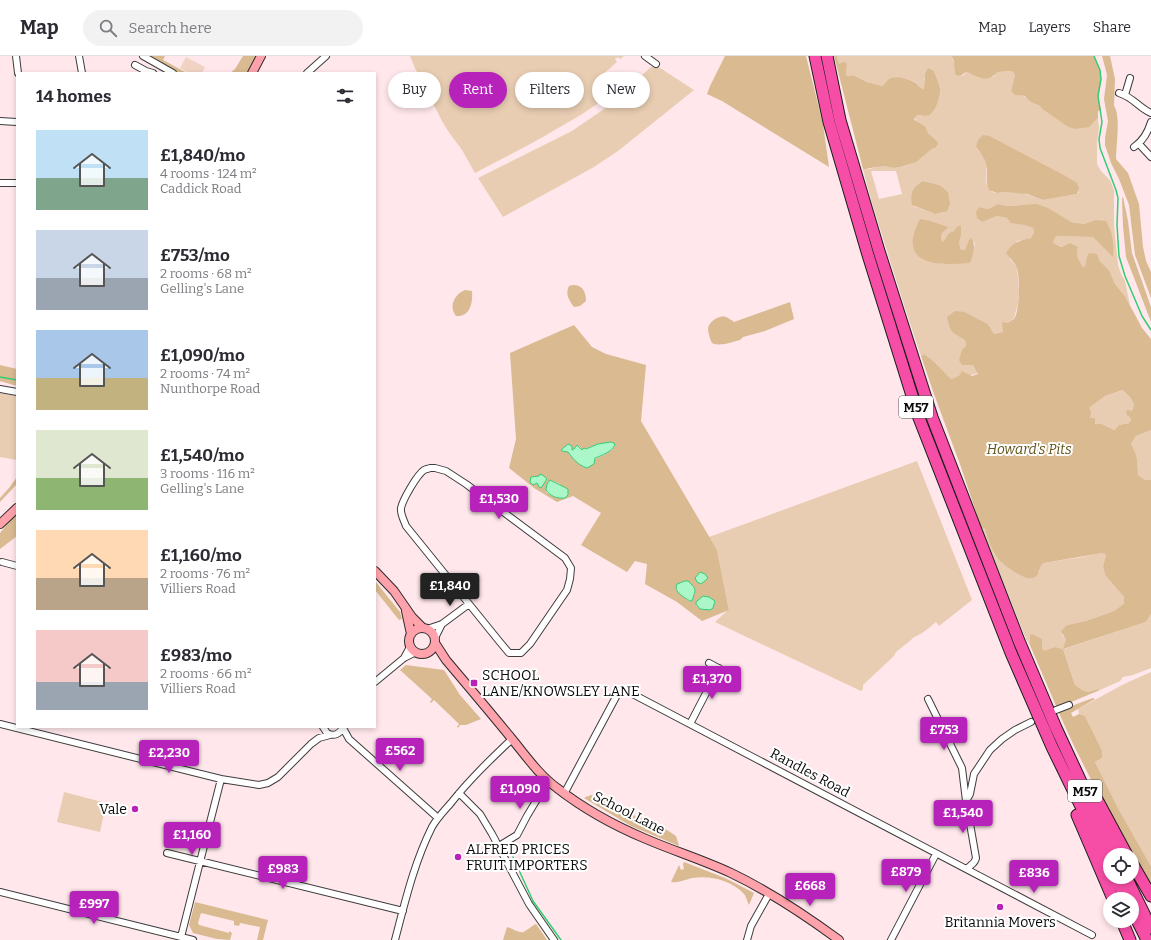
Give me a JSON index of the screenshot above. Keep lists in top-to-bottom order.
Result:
{
  "streets": {
    "highway": ["M57"],
    "main road": ["School Lane"],
    "street": ["Randles Road"]
  },
  "crossings": [
    ["Randles Road", "School Lane"]
  ],
  "parks": ["Howard's Pits"],
  "places": {
    "transit": ["SCHOOL LANE/KNOWSLEY LANE"],
    "other": ["Vale", "ALFRED PRICES FRUIT IMPORTERS", "Britannia Movers"]
  },
  "page": {
    "header": "Map",
    "search": "Search here",
    "nav": ["Map", "Layers", "Share"],
    "chip": [
      "Buy",
      "Rent",
      "Filters",
      "New"
    ],
    "heading": "14 homes",
    "list": [
      {
        "name": "£1,840/mo",
        "note": "4 rooms · 124 m² · Caddick Road"
      },
      {
        "name": "£753/mo",
        "note": "2 rooms · 68 m² · Gelling's Lane"
      },
      {
        "name": "£1,090/mo",
        "note": "2 rooms · 74 m² · Nunthorpe Road"
      },
      {
        "name": "£1,540/mo",
        "note": "3 rooms · 116 m² · Gelling's Lane"
      },
      {
        "name": "£1,160/mo",
        "note": "2 rooms · 76 m² · Villiers Road"
      },
      {
        "name": "£983/mo",
        "note": "2 rooms · 66 m² · Villiers Road"
      }
    ],
    "price": [
      "£1,530",
      "£1,840",
      "£1,370",
      "£753",
      "£562",
      "£2,230",
      "£1,090",
      "£1,540",
      "£1,160",
      "£983",
      "£879",
      "£836",
      "£668",
      "£997"
    ]
  }
}
